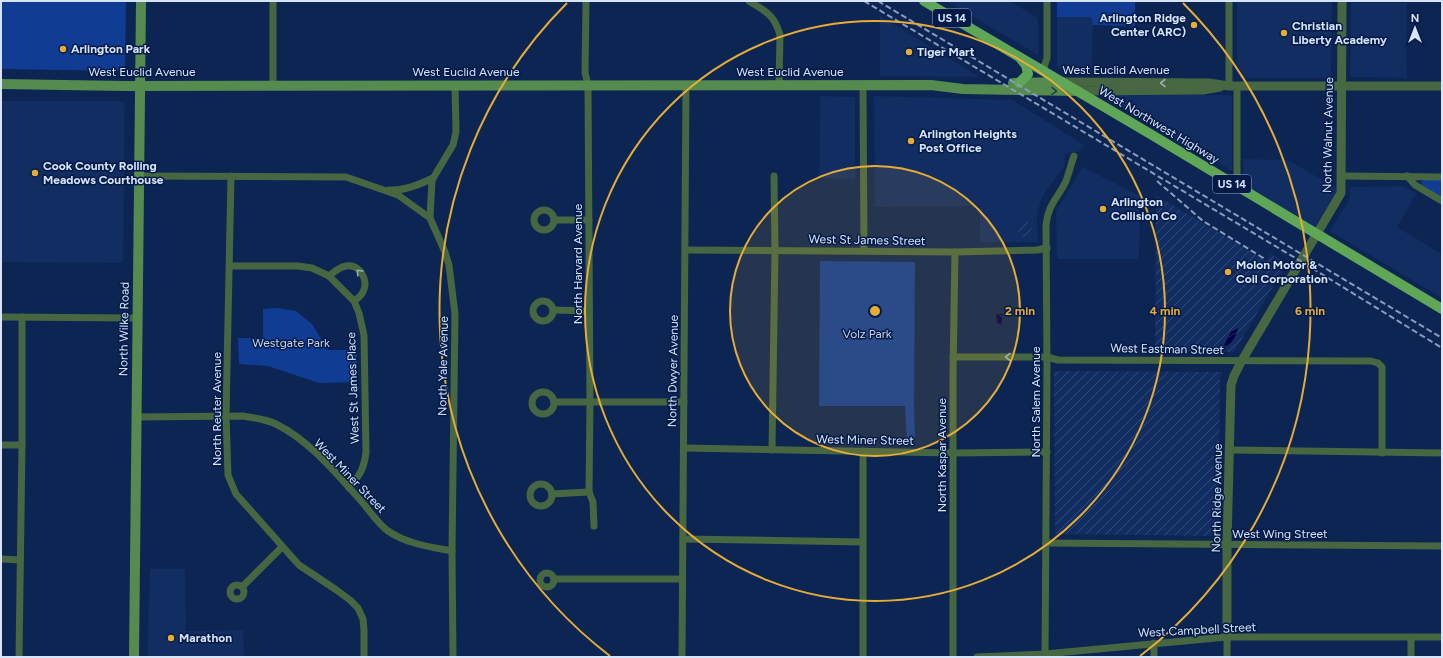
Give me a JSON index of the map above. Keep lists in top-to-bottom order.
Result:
{
  "streets": {
    "main road": [
      "US 14",
      "West Euclid Avenue",
      "West Northwest Highway",
      "North Wilke Road"
    ],
    "street": [
      "North Walnut Avenue",
      "West St James Street",
      "North Harvard Avenue",
      "West Eastman Street",
      "North Yale Avenue",
      "North Dwyer Avenue",
      "West St James Place",
      "North Salem Avenue",
      "North Reuter Avenue",
      "West Miner Street",
      "North Kaspar Avenue",
      "North Ridge Avenue",
      "West Wing Street",
      "West Campbell Street"
    ]
  },
  "crossings": [
    ["West Euclid Avenue", "West Northwest Highway"],
    ["West Euclid Avenue", "North Walnut Avenue"],
    ["West Euclid Avenue", "North Harvard Avenue"],
    ["West Euclid Avenue", "North Wilke Road"],
    ["West Euclid Avenue", "North Yale Avenue"],
    ["West Euclid Avenue", "North Dwyer Avenue"],
    ["West Northwest Highway", "North Walnut Avenue"],
    ["North Walnut Avenue", "West Eastman Street"],
    ["North Walnut Avenue", "North Ridge Avenue"],
    ["West St James Street", "North Dwyer Avenue"],
    ["West St James Street", "North Salem Avenue"],
    ["West St James Street", "North Kaspar Avenue"],
    ["North Wilke Road", "West Miner Street"],
    ["West Eastman Street", "North Salem Avenue"],
    ["West Eastman Street", "North Kaspar Avenue"],
    ["West Eastman Street", "North Ridge Avenue"],
    ["North Yale Avenue", "West Miner Street"],
    ["North Dwyer Avenue", "West Miner Street"],
    ["West St James Place", "North Reuter Avenue"],
    ["West St James Place", "West Miner Street"],
    ["North Salem Avenue", "West Miner Street"],
    ["North Salem Avenue", "West Wing Street"],
    ["North Salem Avenue", "West Campbell Street"],
    ["North Reuter Avenue", "West Miner Street"],
    ["West Miner Street", "North Kaspar Avenue"],
    ["North Ridge Avenue", "West Wing Street"],
    ["North Ridge Avenue", "West Campbell Street"]
  ],
  "parks": ["Volz Park", "Westgate Park"],
  "places": [
    "Arlington Ridge Center (ARC)",
    "Christian Liberty Academy",
    "Arlington Park",
    "Tiger Mart",
    "Arlington Heights Post Office",
    "Cook County Rolling Meadows Courthouse",
    "Arlington Collision Co",
    "Molon Motor & Coil Corporation",
    "Marathon"
  ],
  "north": "top",
  "rings": ["2 min", "4 min", "6 min"]
}
